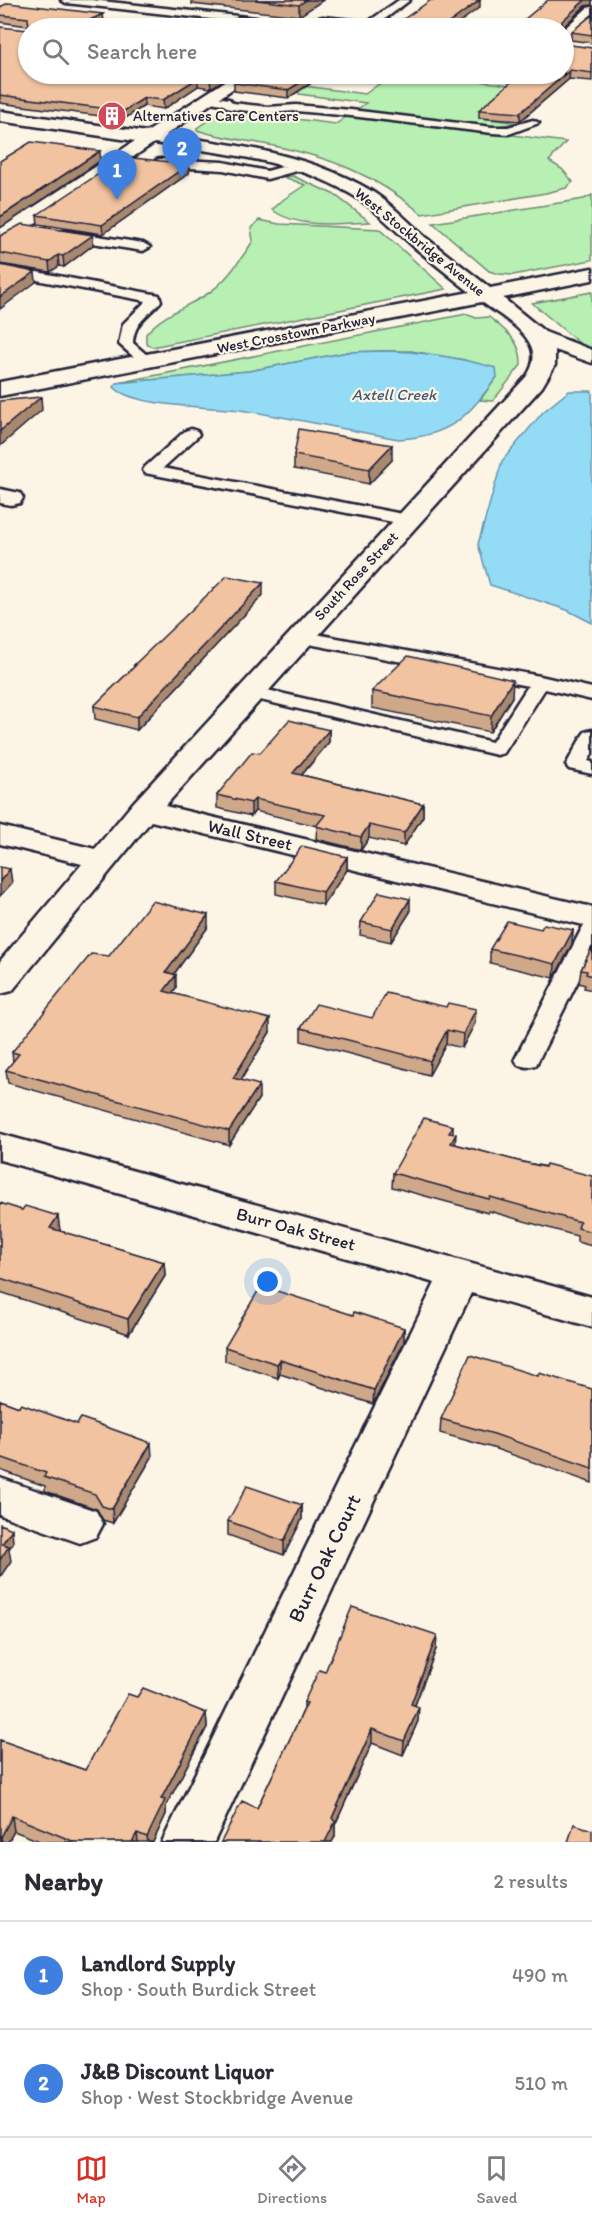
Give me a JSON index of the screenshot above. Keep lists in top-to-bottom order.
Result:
{
  "streets": {
    "street": [
      "West Stockbridge Avenue",
      "West Crosstown Parkway",
      "South Rose Street",
      "Wall Street",
      "Burr Oak Street",
      "Burr Oak Court"
    ]
  },
  "crossings": [
    ["West Stockbridge Avenue", "West Crosstown Parkway"],
    ["South Rose Street", "Wall Street"],
    ["Burr Oak Street", "Burr Oak Court"]
  ],
  "water": ["Axtell Creek"],
  "places": {
    "building": ["Alternatives Care Centers"]
  },
  "page": {
    "search": "Search here",
    "pins": ["2", "1"],
    "heading": ["Nearby", "2 results"],
    "list": [
      {
        "mark": "1",
        "name": "Landlord Supply",
        "note": "Shop · South Burdick Street",
        "value": "490 m"
      },
      {
        "mark": "2",
        "name": "J&B Discount Liquor",
        "note": "Shop · West Stockbridge Avenue",
        "value": "510 m"
      }
    ],
    "nav": ["Map", "Directions", "Saved"]
  }
}
